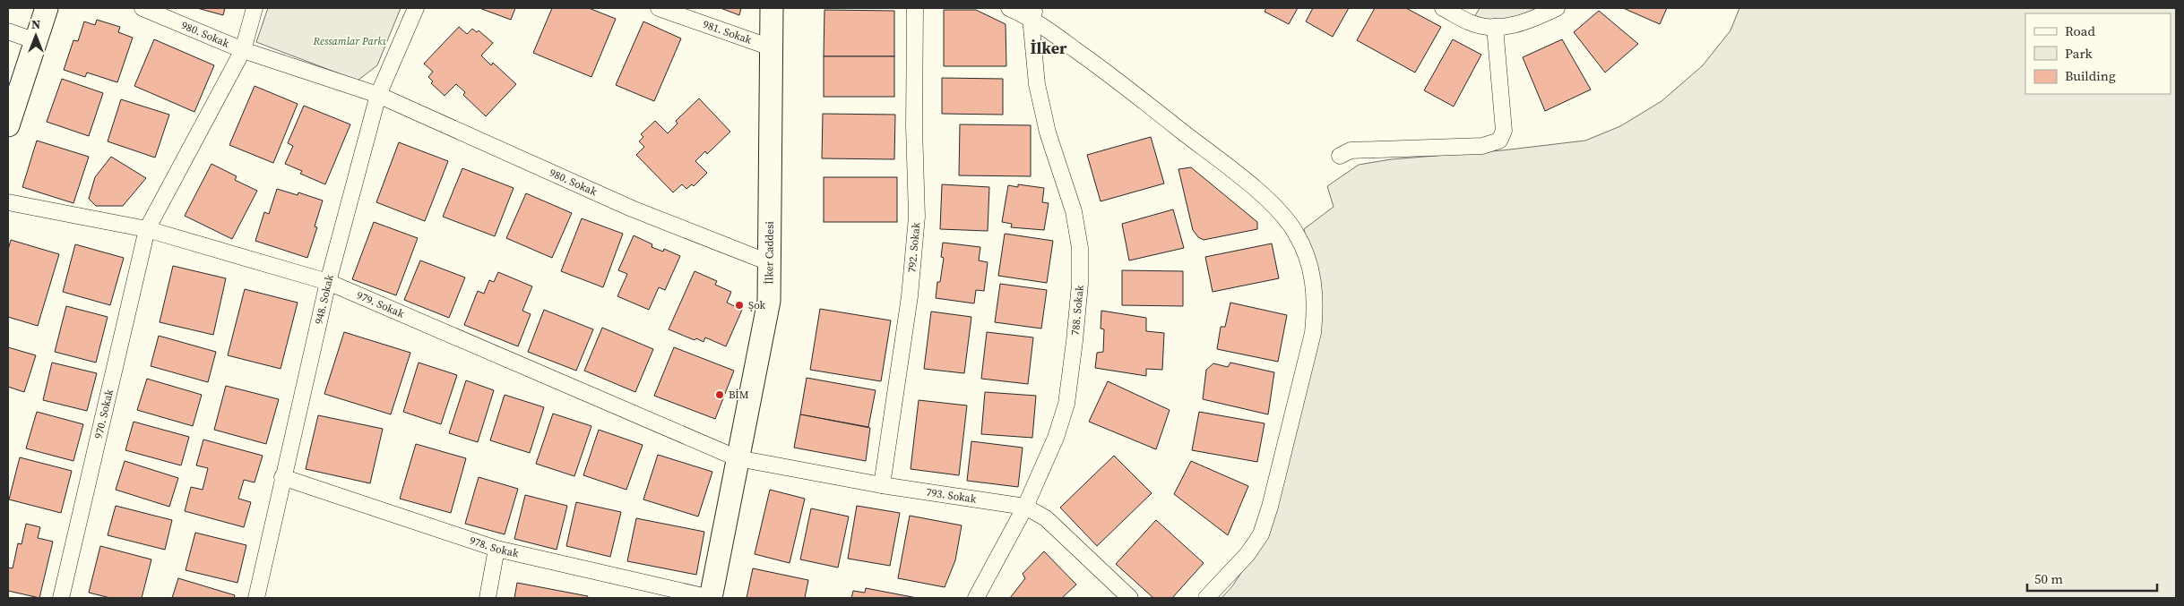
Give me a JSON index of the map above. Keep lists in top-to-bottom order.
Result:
{
  "streets": {
    "main road": ["İlker Caddesi"],
    "street": [
      "981. Sokak",
      "980. Sokak",
      "792. Sokak",
      "948. Sokak",
      "979. Sokak",
      "788. Sokak",
      "970. Sokak",
      "793. Sokak",
      "978. Sokak"
    ]
  },
  "crossings": [
    ["981. Sokak", "İlker Caddesi"],
    ["980. Sokak", "İlker Caddesi"],
    ["980. Sokak", "948. Sokak"],
    ["980. Sokak", "970. Sokak"],
    ["792. Sokak", "793. Sokak"],
    ["İlker Caddesi", "979. Sokak"],
    ["İlker Caddesi", "793. Sokak"],
    ["İlker Caddesi", "978. Sokak"],
    ["948. Sokak", "979. Sokak"],
    ["948. Sokak", "978. Sokak"],
    ["979. Sokak", "970. Sokak"],
    ["979. Sokak", "793. Sokak"],
    ["788. Sokak", "793. Sokak"]
  ],
  "districts": ["İlker"],
  "parks": ["Ressamlar Parkı"],
  "places": ["Şok", "BİM"],
  "legend": ["Road", "Park", "Building"],
  "scale_bar": "50 m",
  "north": "top"
}
